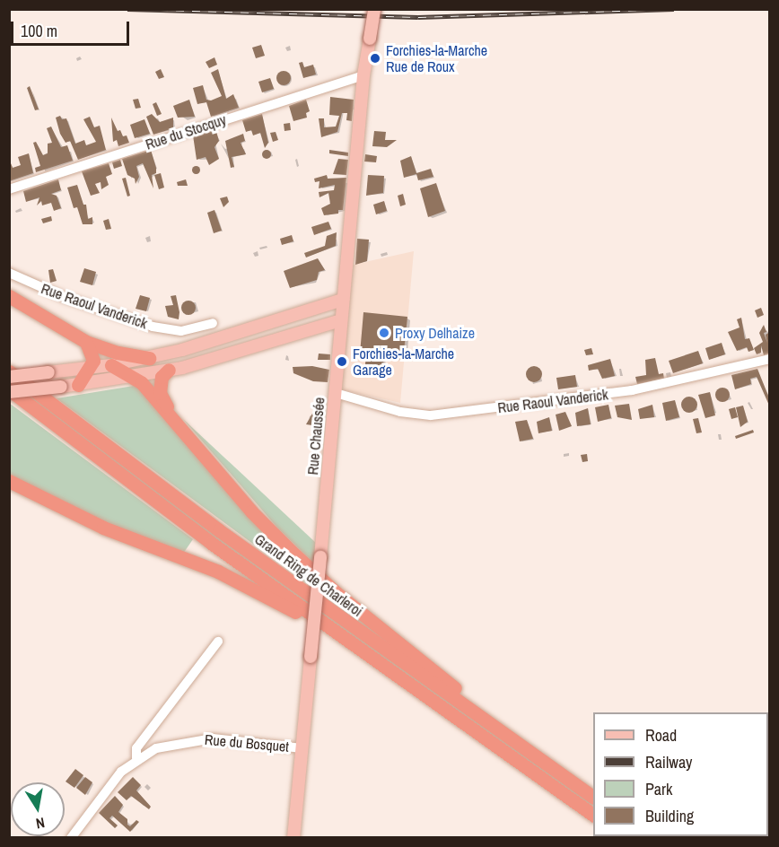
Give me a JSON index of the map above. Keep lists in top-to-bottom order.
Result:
{
  "streets": {
    "highway": ["Grand Ring de Charleroi"],
    "main road": ["Rue Chaussée"],
    "street": ["Rue du Stocquy", "Rue Raoul Vanderick", "Rue du Bosquet"]
  },
  "crossings": [
    ["Rue du Stocquy", "Rue Chaussée"],
    ["Rue Raoul Vanderick", "Rue Chaussée"],
    ["Rue Chaussée", "Rue du Bosquet"]
  ],
  "places": ["Forchies-la-Marche Rue de Roux", "Proxy Delhaize", "Forchies-la-Marche Garage"],
  "legend": [
    "Road",
    "Railway",
    "Park",
    "Building"
  ],
  "scale_bar": "100 m",
  "north": "bottom"
}
